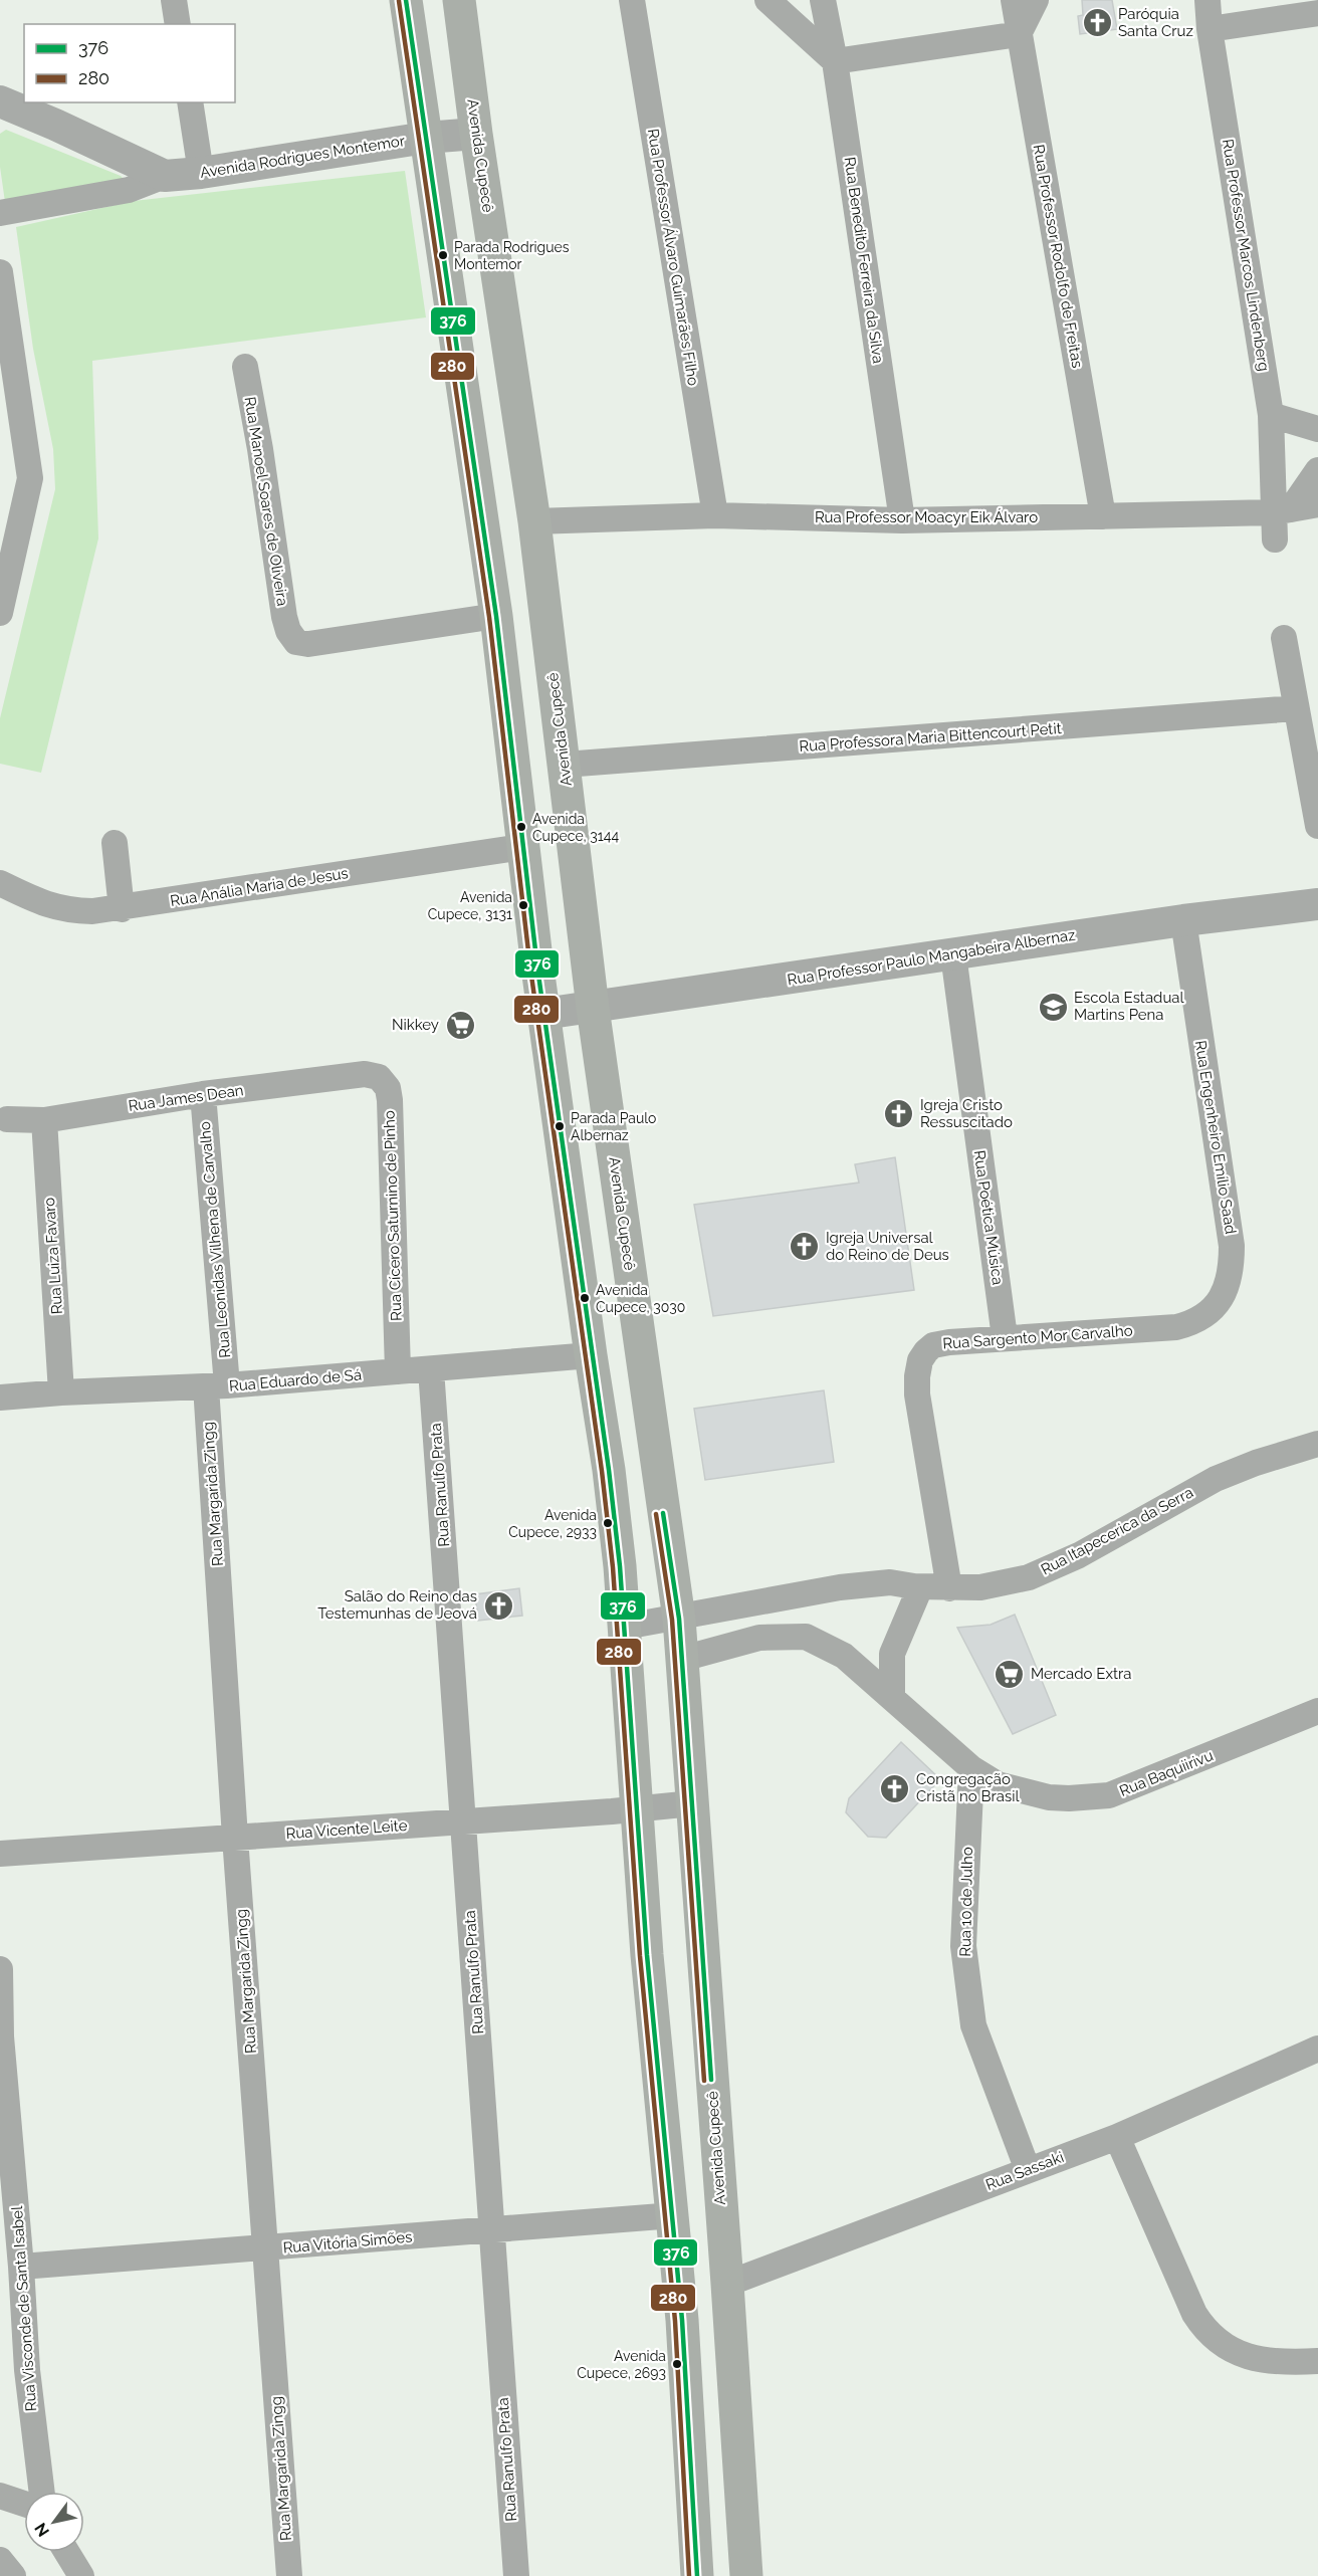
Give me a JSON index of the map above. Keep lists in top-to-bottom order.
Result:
{
  "streets": {
    "main road": ["Avenida Cupecê"],
    "street": [
      "Avenida Rodrigues Montemor",
      "Rua Professor Marcos Lindenberg",
      "Rua Professor Rodolfo de Freitas",
      "Rua Professor Álvaro Guimarães Filho",
      "Rua Benedito Ferreira da Silva",
      "Rua Manoel Soares de Oliveira",
      "Rua Professor Moacyr Eik Álvaro",
      "Rua Professora Maria Bittencourt Petit",
      "Rua Anália Maria de Jesus",
      "Rua Professor Paulo Mangabeira Albernaz",
      "Rua James Dean",
      "Rua Engenheiro Emílio Saad",
      "Rua Cícero Saturnino de Pinho",
      "Rua Poética Música",
      "Rua Leonidas Vilhena de Carvalho",
      "Rua Luiza Favaro",
      "Rua Sargento Mor Carvalho",
      "Rua Eduardo de Sá",
      "Rua Ranulfo Prata",
      "Rua Margarida Zingg",
      "Rua Itapecerica da Serra",
      "Rua Baquiirivu",
      "Rua Vicente Leite",
      "Rua 10 de Julho",
      "Rua Sassaki",
      "Rua Vitória Simões",
      "Rua Visconde de Santa Isabel"
    ]
  },
  "crossings": [
    ["Avenida Cupecê", "Avenida Rodrigues Montemor"],
    ["Avenida Cupecê", "Rua Professor Moacyr Eik Álvaro"],
    ["Avenida Cupecê", "Rua Professora Maria Bittencourt Petit"],
    ["Avenida Cupecê", "Rua Professor Paulo Mangabeira Albernaz"],
    ["Avenida Cupecê", "Rua Itapecerica da Serra"],
    ["Avenida Cupecê", "Rua Baquiirivu"],
    ["Avenida Cupecê", "Rua Vicente Leite"],
    ["Avenida Cupecê", "Rua Sassaki"],
    ["Rua Professor Marcos Lindenberg", "Rua Professor Moacyr Eik Álvaro"],
    ["Rua Professor Rodolfo de Freitas", "Rua Professor Moacyr Eik Álvaro"],
    ["Rua Professor Álvaro Guimarães Filho", "Rua Professor Moacyr Eik Álvaro"],
    ["Rua Benedito Ferreira da Silva", "Rua Professor Moacyr Eik Álvaro"],
    ["Rua Professor Paulo Mangabeira Albernaz", "Rua Engenheiro Emílio Saad"],
    ["Rua Professor Paulo Mangabeira Albernaz", "Rua Poética Música"],
    ["Rua James Dean", "Rua Cícero Saturnino de Pinho"],
    ["Rua James Dean", "Rua Leonidas Vilhena de Carvalho"],
    ["Rua James Dean", "Rua Luiza Favaro"],
    ["Rua Engenheiro Emílio Saad", "Rua Sargento Mor Carvalho"],
    ["Rua Cícero Saturnino de Pinho", "Rua Eduardo de Sá"],
    ["Rua Poética Música", "Rua Sargento Mor Carvalho"],
    ["Rua Leonidas Vilhena de Carvalho", "Rua Eduardo de Sá"],
    ["Rua Leonidas Vilhena de Carvalho", "Rua Margarida Zingg"],
    ["Rua Luiza Favaro", "Rua Eduardo de Sá"],
    ["Rua Sargento Mor Carvalho", "Rua Itapecerica da Serra"],
    ["Rua Eduardo de Sá", "Rua Ranulfo Prata"],
    ["Rua Eduardo de Sá", "Rua Margarida Zingg"],
    ["Rua Ranulfo Prata", "Rua Vicente Leite"],
    ["Rua Ranulfo Prata", "Rua Vitória Simões"],
    ["Rua Margarida Zingg", "Rua Vicente Leite"],
    ["Rua Margarida Zingg", "Rua Vitória Simões"],
    ["Rua Baquiirivu", "Rua 10 de Julho"],
    ["Rua 10 de Julho", "Rua Sassaki"],
    ["Rua Vitória Simões", "Rua Visconde de Santa Isabel"]
  ],
  "places": {
    "church": [
      "Paróquia Santa Cruz",
      "Igreja Cristo Ressuscitado",
      "Igreja Universal do Reino de Deus",
      "Salão do Reino das Testemunhas de Jeová",
      "Congregação Cristã no Brasil"
    ],
    "other": [
      "Parada Rodrigues Montemor",
      "Avenida Cupece, 3144",
      "Avenida Cupece, 3131",
      "Parada Paulo Albernaz",
      "Avenida Cupece, 3030",
      "Avenida Cupece, 2933",
      "Avenida Cupece, 2693"
    ],
    "school or university": ["Escola Estadual Martins Pena"],
    "supermarket": ["Nikkey", "Mercado Extra"]
  },
  "lines": ["transit line 376", "transit line 280"],
  "legend": ["376", "280"],
  "north": "bottom left"
}
